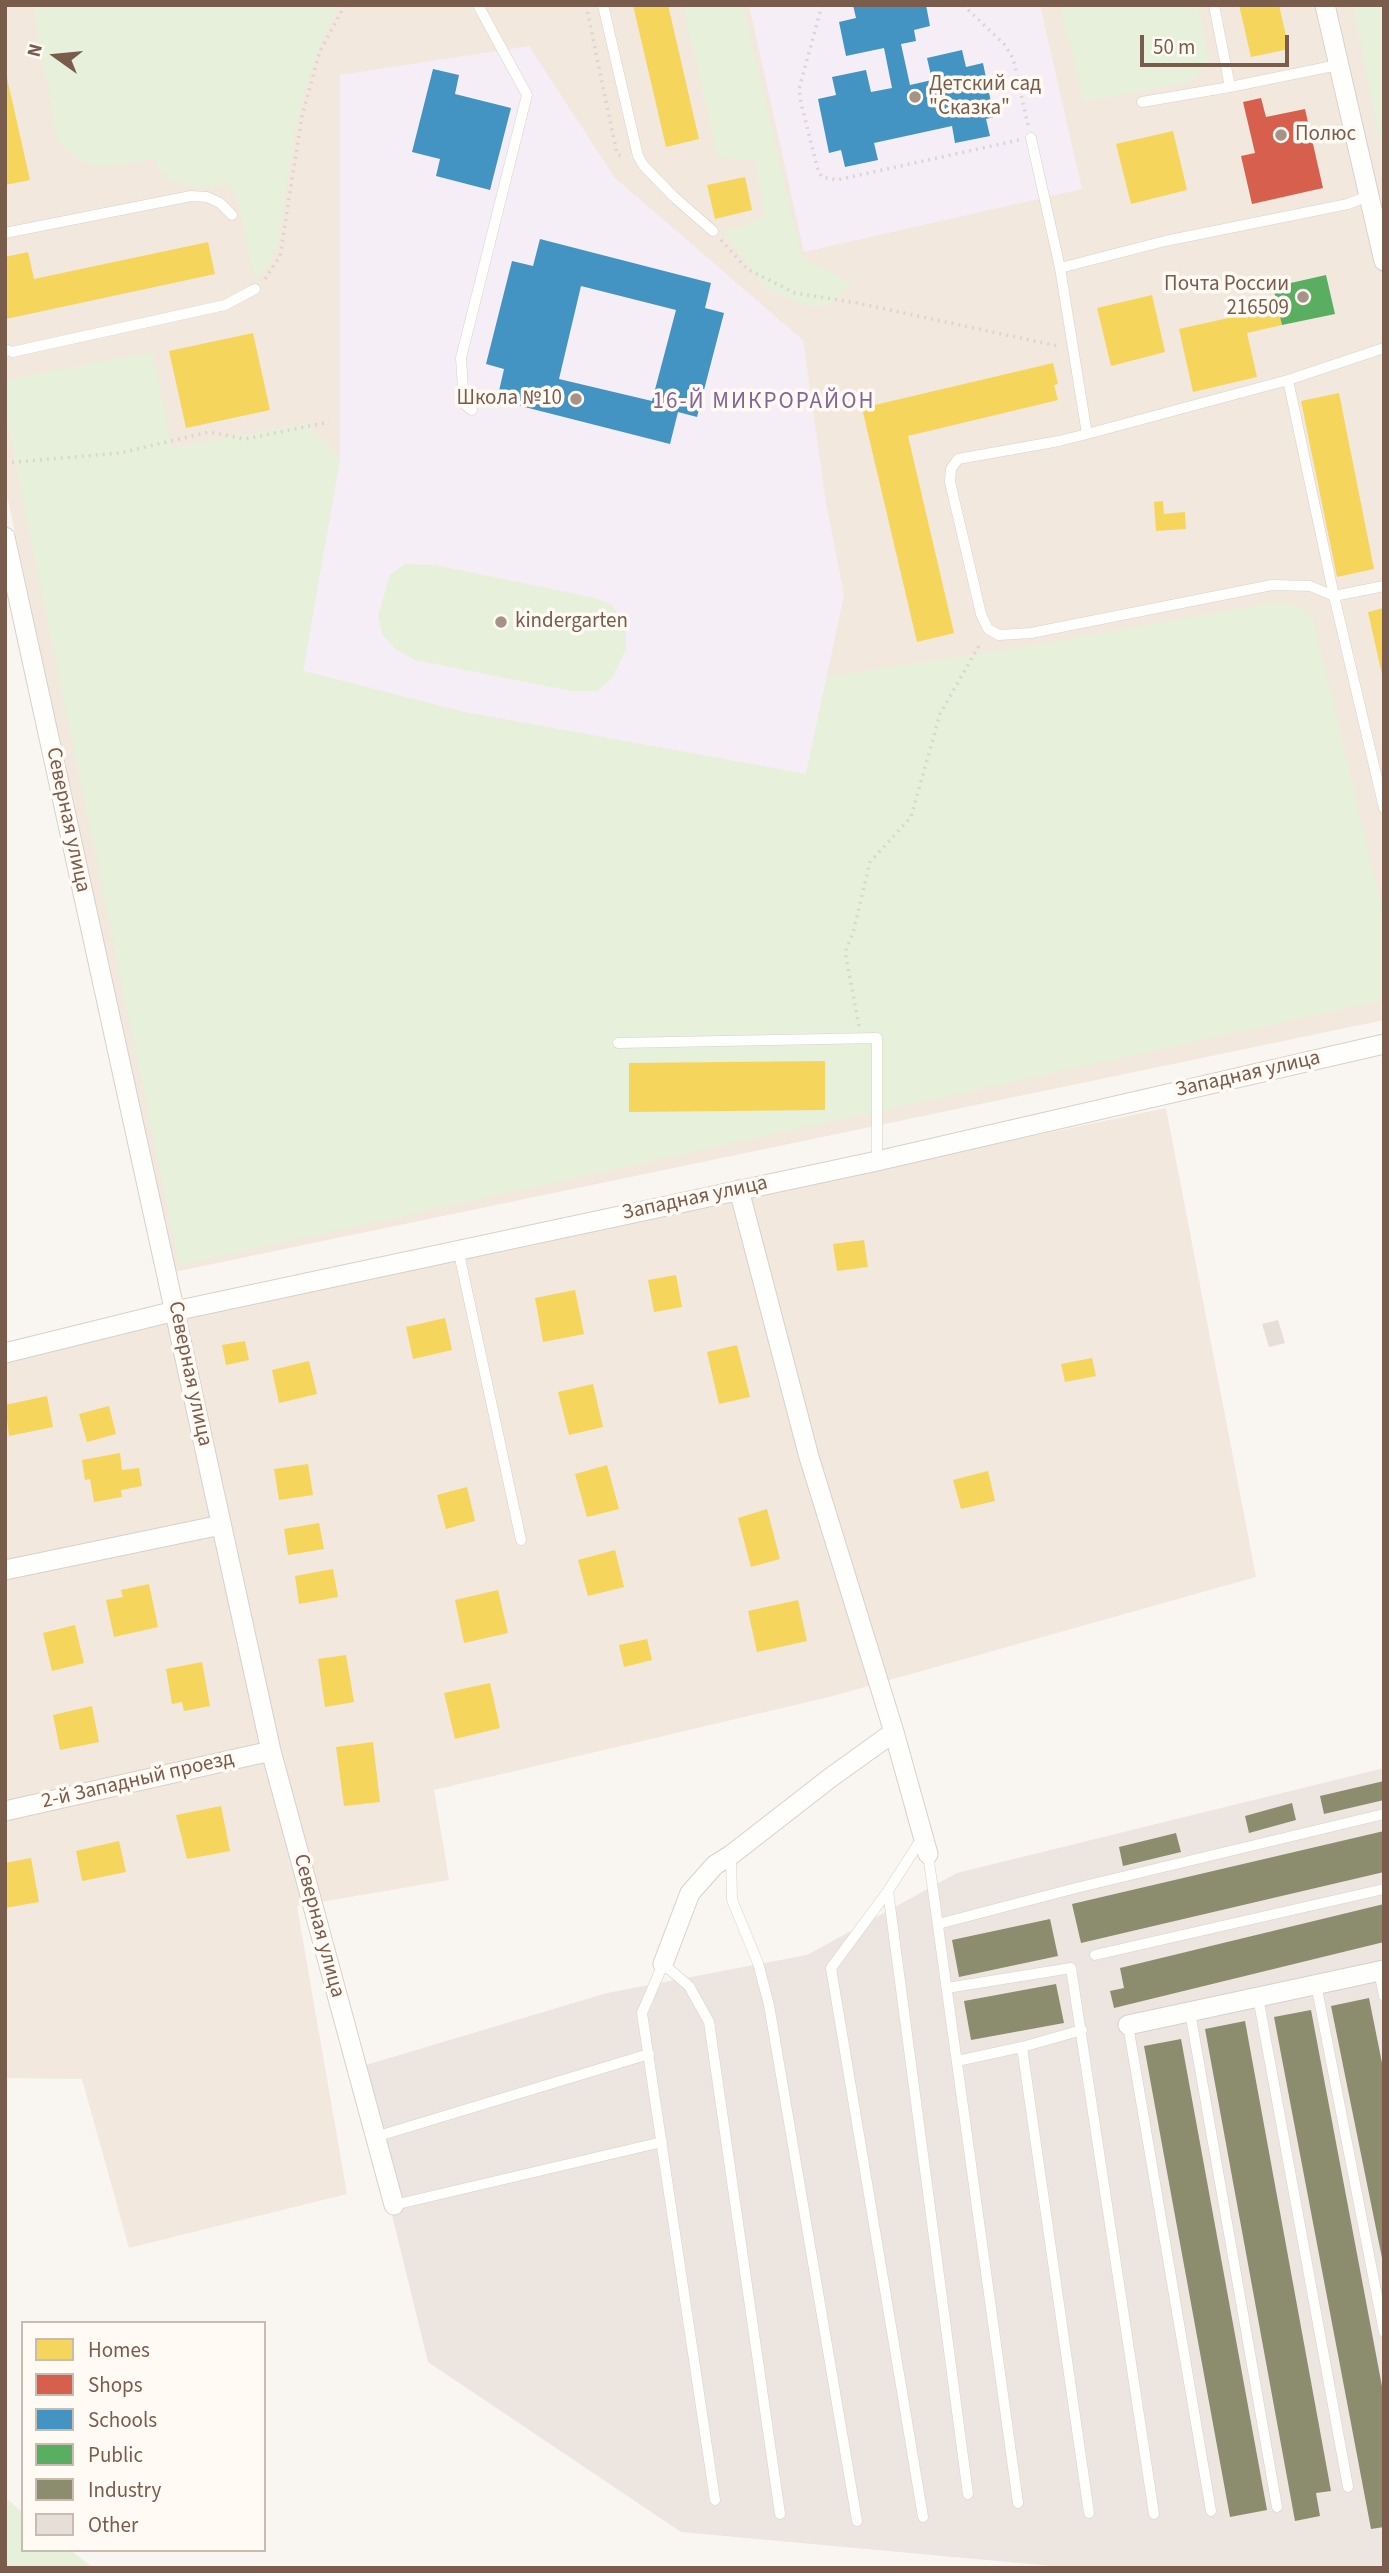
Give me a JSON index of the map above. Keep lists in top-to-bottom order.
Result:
{
  "streets": {
    "street": ["Северная улица", "Западная улица", "2-й Западный проезд"]
  },
  "crossings": [
    ["Северная улица", "Западная улица"],
    ["Северная улица", "2-й Западный проезд"]
  ],
  "districts": ["16-Й МИКРОРАЙОН"],
  "places": [
    "Детский сад \"Сказка\"",
    "Полюс",
    "Почта России 216509",
    "Школа №10",
    "kindergarten"
  ],
  "legend": [
    "Homes",
    "Shops",
    "Schools",
    "Public",
    "Industry",
    "Other"
  ],
  "scale_bar": "50 m",
  "north": "left"
}
